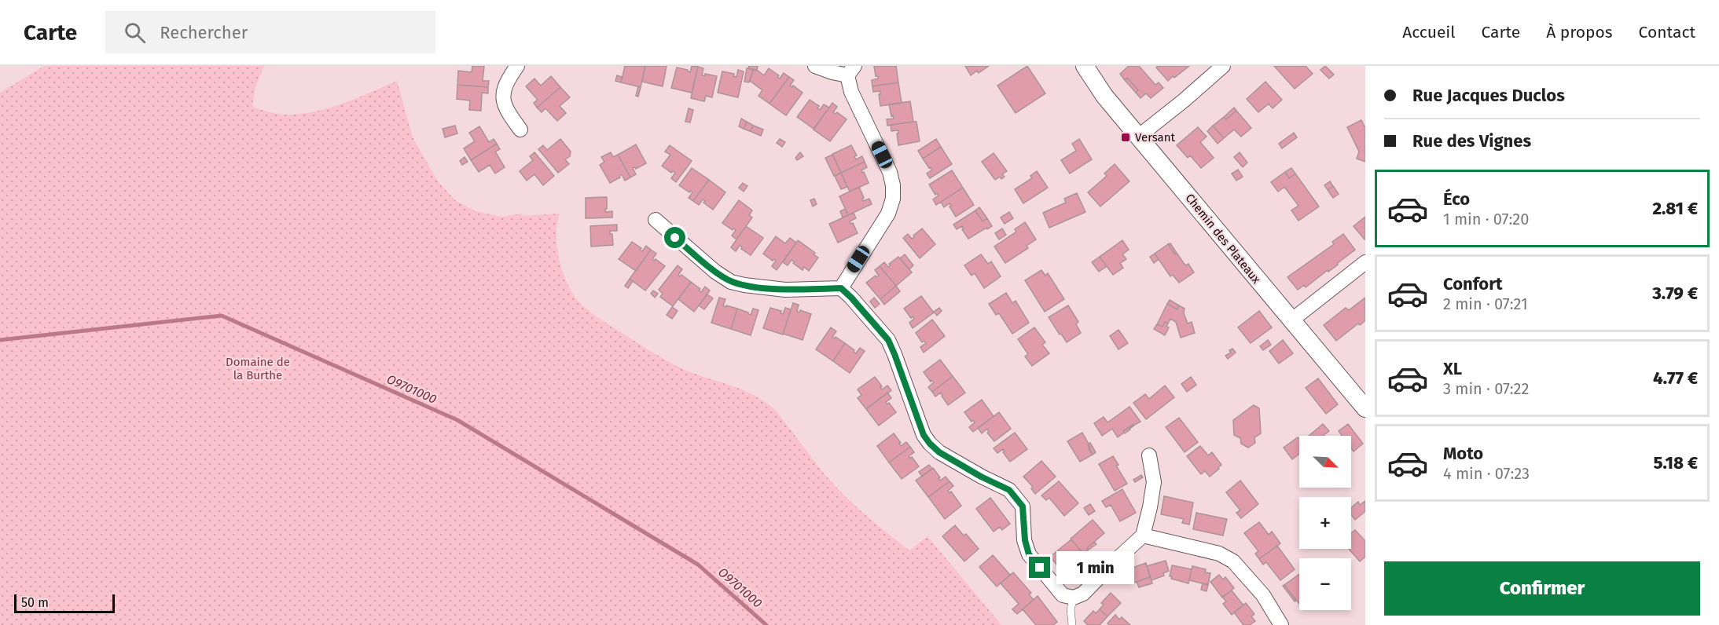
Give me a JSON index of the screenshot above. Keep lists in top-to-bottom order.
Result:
{
  "streets": {
    "street": ["Chemin des Plateaux"]
  },
  "water": ["O9701000"],
  "parks": ["Domaine de la Burthe"],
  "places": {
    "transit": ["Versant"]
  },
  "scale_bar": "50 m",
  "north": "bottom right",
  "page": {
    "header": "Carte",
    "search": "Rechercher",
    "nav": [
      "Accueil",
      "Carte",
      "À propos",
      "Contact"
    ],
    "banner": ["Rue Jacques Duclos", "Rue des Vignes"],
    "list": [
      {
        "name": "Éco",
        "note": "1 min · 07:20",
        "value": "2.81 €"
      },
      {
        "name": "Confort",
        "note": "2 min · 07:21",
        "value": "3.79 €"
      },
      {
        "name": "XL",
        "note": "3 min · 07:22",
        "value": "4.77 €"
      },
      {
        "name": "Moto",
        "note": "4 min · 07:23",
        "value": "5.18 €"
      }
    ],
    "map_buttons": ["+", "−"],
    "bubble": "1 min",
    "buttons": "Confirmer",
    "scale": "50 m"
  }
}
